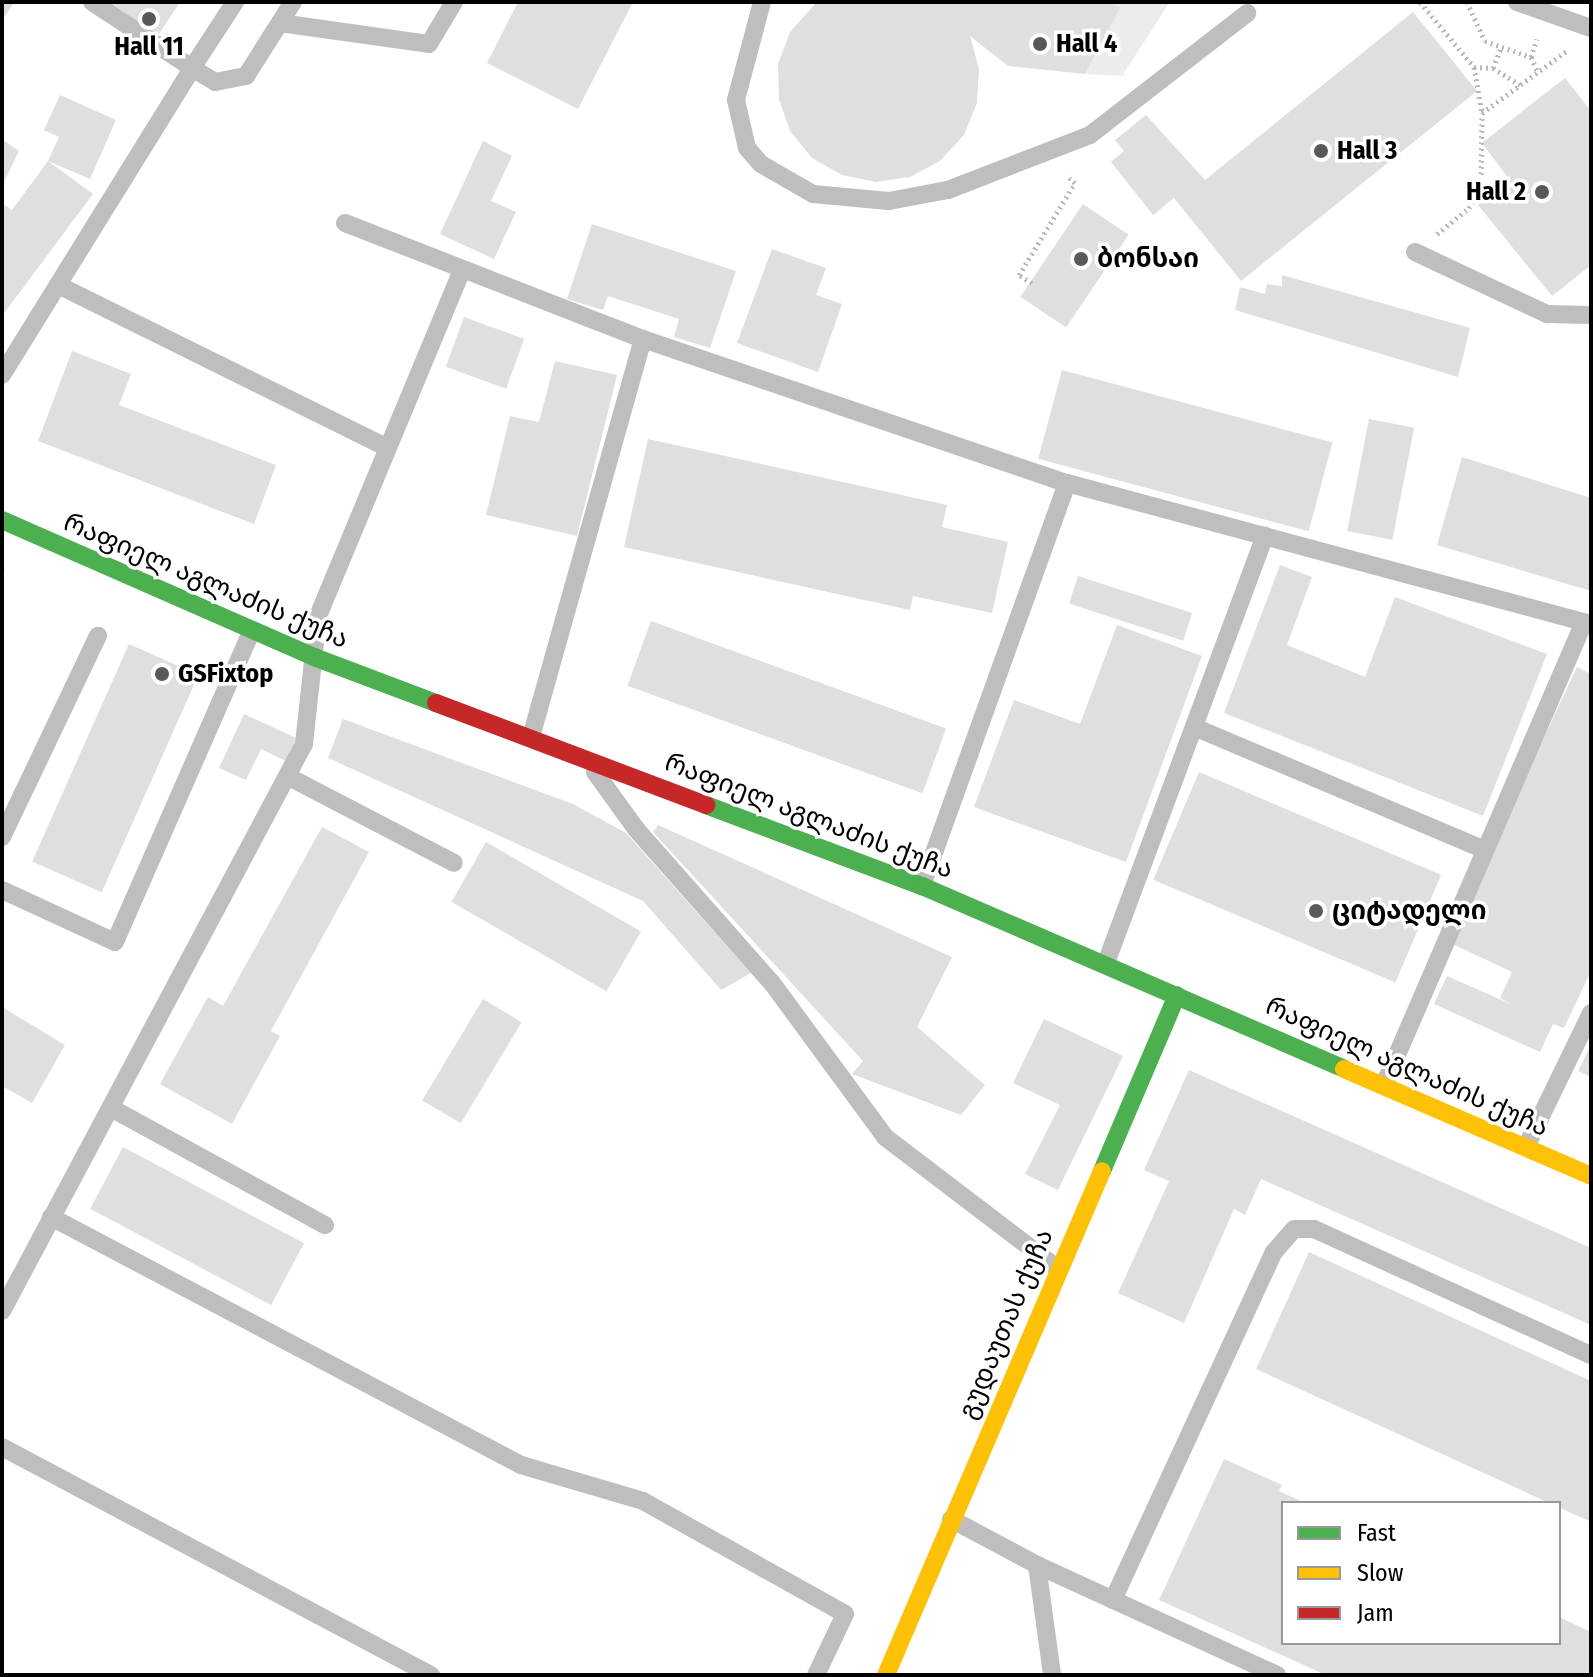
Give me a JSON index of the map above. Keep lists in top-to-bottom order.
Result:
{
  "streets": {
    "street": ["რაფიელ აგლაძის ქუჩა", "გუდაუთას ქუჩა"]
  },
  "crossings": [
    ["რაფიელ აგლაძის ქუჩა", "გუდაუთას ქუჩა"]
  ],
  "places": [
    "Hall 11",
    "Hall 4",
    "Hall 3",
    "Hall 2",
    "ბონსაი",
    "GSFixtop",
    "ციტადელი"
  ],
  "legend": ["Fast", "Slow", "Jam"]
}
